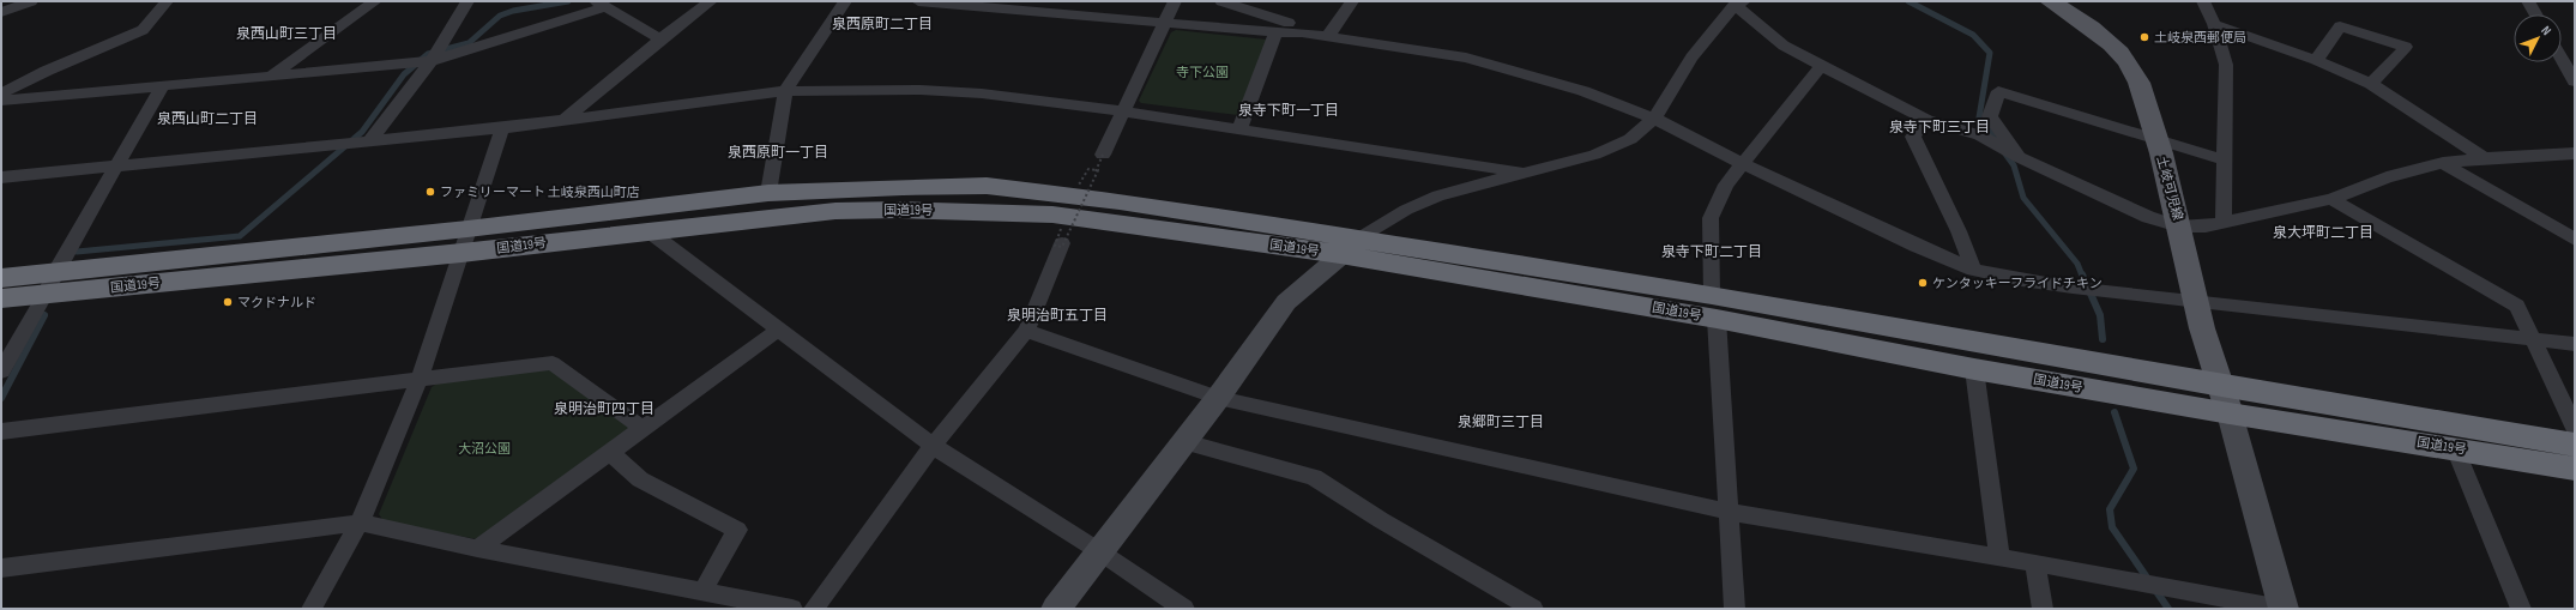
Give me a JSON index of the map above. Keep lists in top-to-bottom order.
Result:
{
  "streets": {
    "highway": ["国道19号"],
    "main road": ["土岐可児線"]
  },
  "crossings": [
    ["土岐可児線", "国道19号"]
  ],
  "districts": [
    "泉西原町二丁目",
    "泉西山町三丁目",
    "泉寺下町一丁目",
    "泉西山町二丁目",
    "泉寺下町三丁目",
    "泉西原町一丁目",
    "泉大坪町二丁目",
    "泉寺下町二丁目",
    "泉明治町五丁目",
    "泉明治町四丁目",
    "泉郷町三丁目"
  ],
  "parks": ["寺下公園", "大沼公園"],
  "places": [
    "土岐泉西郵便局",
    "ファミリーマート 土岐泉西山町店",
    "ケンタッキーフライドチキン",
    "マクドナルド"
  ],
  "north": "top right"
}
